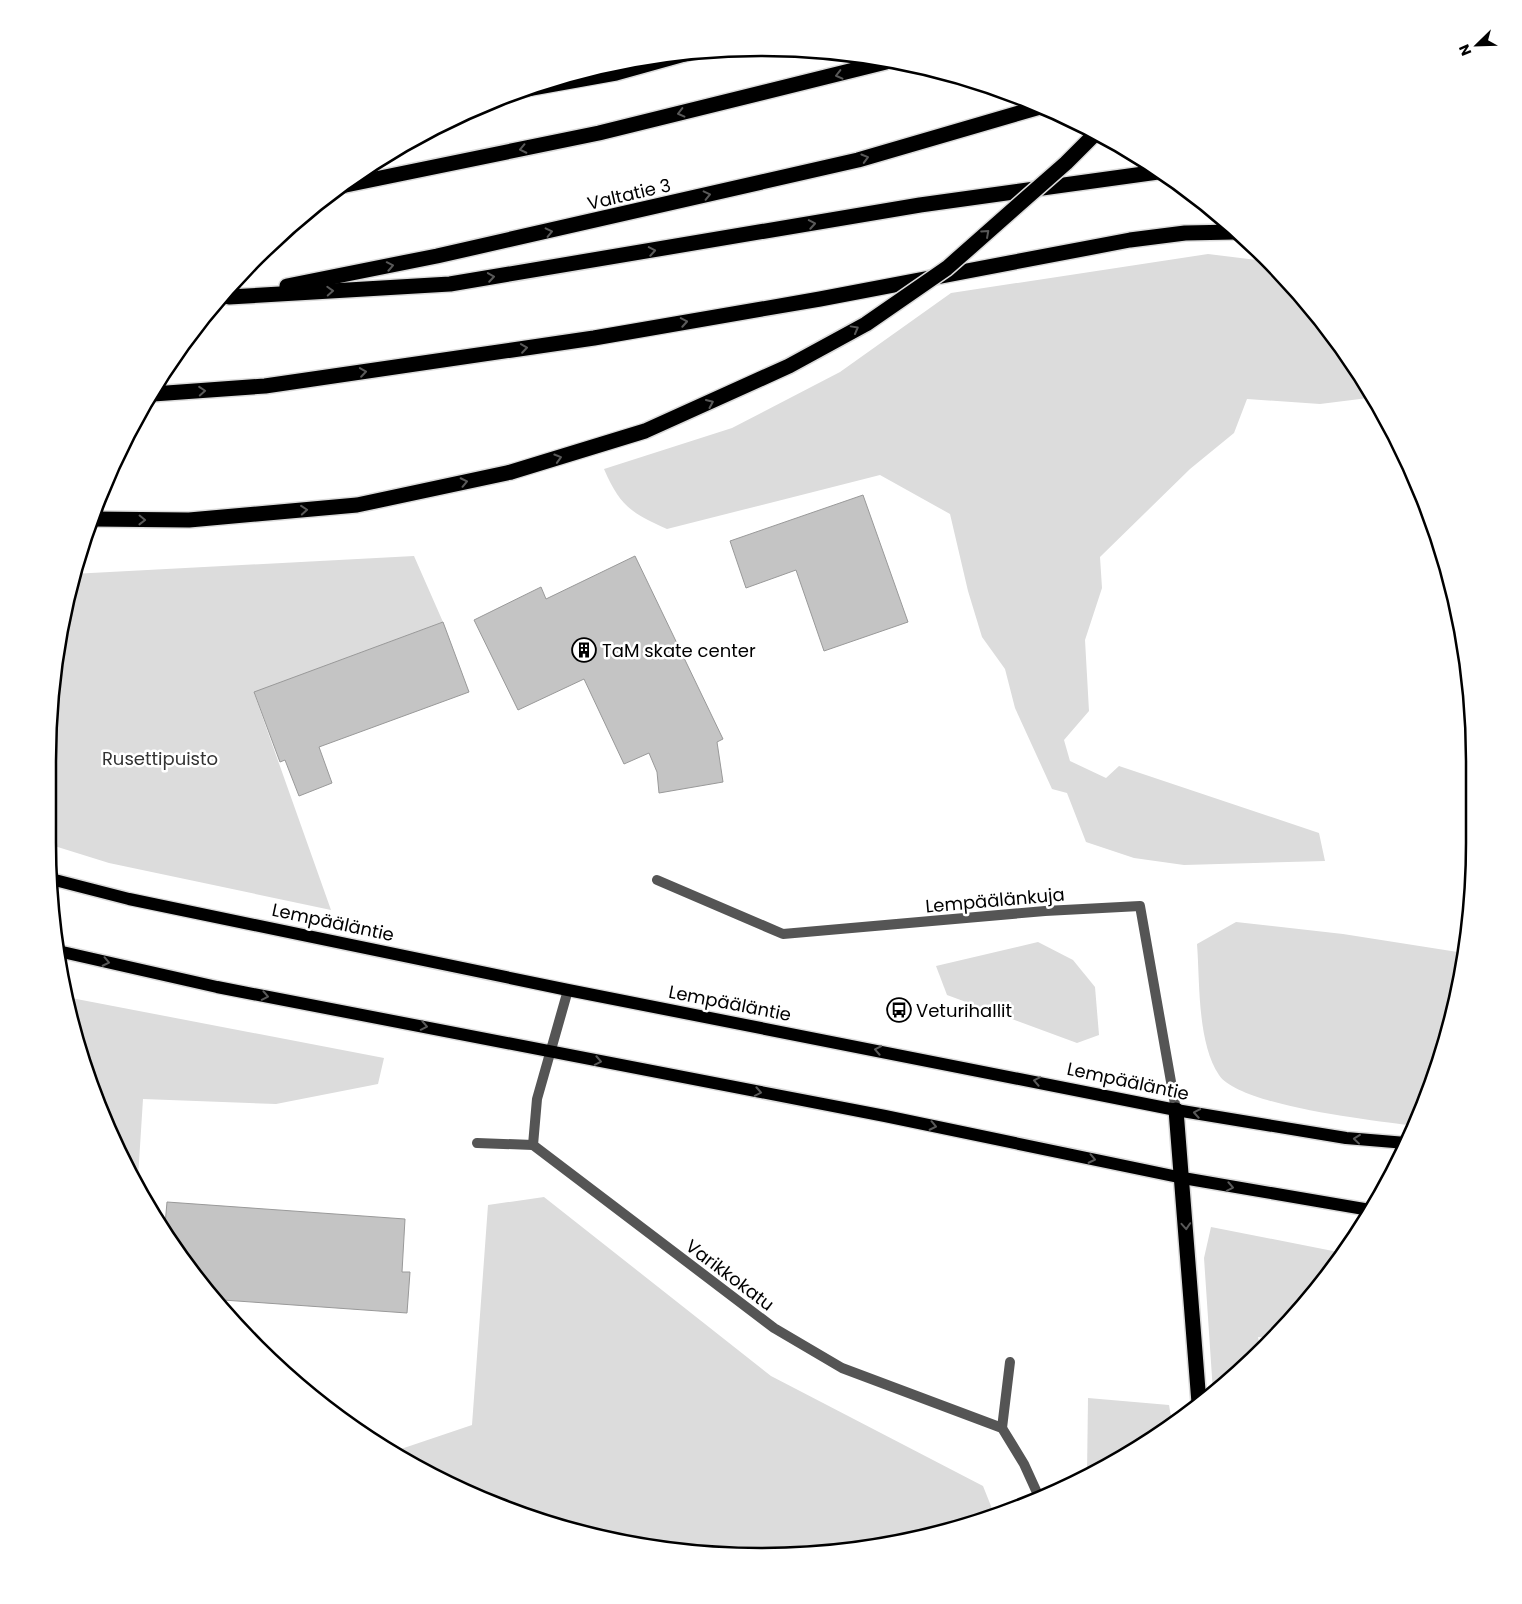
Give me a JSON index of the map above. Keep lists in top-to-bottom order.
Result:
{
  "streets": {
    "highway": ["Valtatie 3"],
    "main road": ["Lempääläntie"],
    "street": ["Lempäälänkuja", "Varikkokatu"]
  },
  "crossings": [
    ["Lempäälänkuja", "Lempääläntie"]
  ],
  "parks": ["Rusettipuisto"],
  "places": {
    "building": ["TaM skate center"],
    "bus stop": ["Veturihallit"]
  },
  "north": "bottom left"
}
